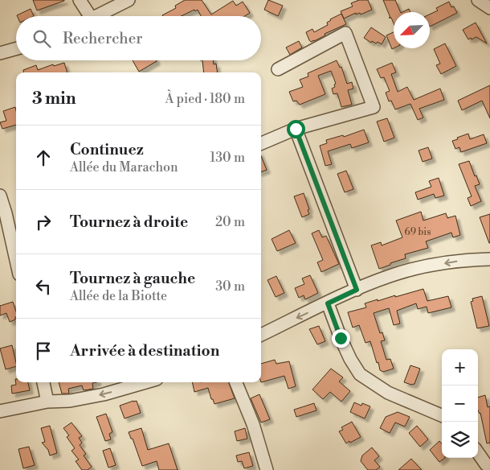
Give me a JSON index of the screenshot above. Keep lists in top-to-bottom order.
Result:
{
  "house_numbers": ["69 bis"],
  "north": "bottom left",
  "page": {
    "search": "Rechercher",
    "heading": ["3 min", "À pied · 180 m"],
    "list": [
      ["Continuez", "Allée du Marachon", "130 m"],
      ["Tournez à droite", "20 m"],
      ["Tournez à gauche", "Allée de la Biotte", "30 m"],
      "Arrivée à destination"
    ],
    "map_buttons": ["+", "−"]
  }
}
